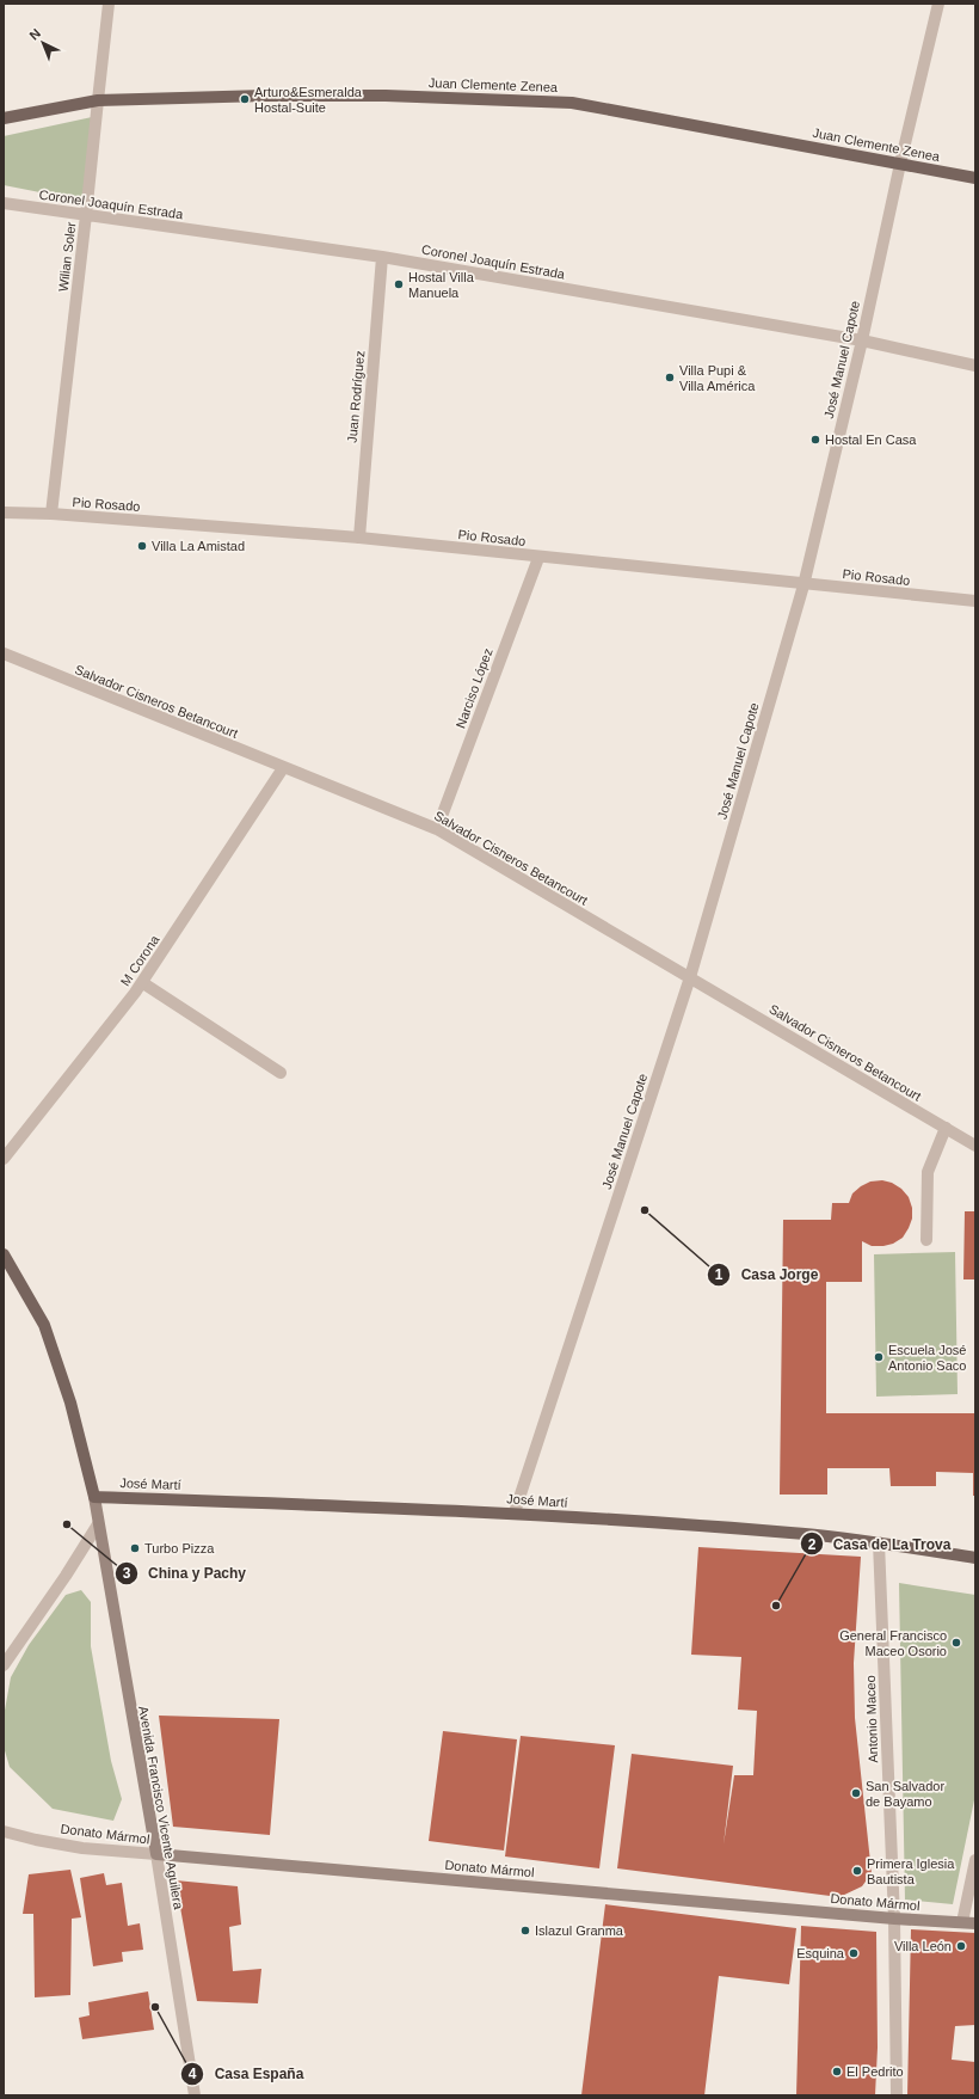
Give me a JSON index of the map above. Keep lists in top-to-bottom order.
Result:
{
  "streets": {
    "main road": [
      "Juan Clemente Zenea",
      "José Martí",
      "Avenida Francisco Vicente Aguilera",
      "Donato Mármol"
    ],
    "street": [
      "Coronel Joaquín Estrada",
      "Wilian Soler",
      "José Manuel Capote",
      "Juan Rodríguez",
      "Pio Rosado",
      "Narciso López",
      "Salvador Cisneros Betancourt",
      "M Corona",
      "Antonio Maceo"
    ]
  },
  "crossings": [
    ["Juan Clemente Zenea", "Wilian Soler"],
    ["Juan Clemente Zenea", "José Manuel Capote"],
    ["Coronel Joaquín Estrada", "Wilian Soler"],
    ["Coronel Joaquín Estrada", "José Manuel Capote"],
    ["Coronel Joaquín Estrada", "Juan Rodríguez"],
    ["Wilian Soler", "Pio Rosado"],
    ["José Manuel Capote", "Pio Rosado"],
    ["José Manuel Capote", "Salvador Cisneros Betancourt"],
    ["José Manuel Capote", "José Martí"],
    ["Juan Rodríguez", "Pio Rosado"],
    ["Pio Rosado", "Narciso López"],
    ["Narciso López", "Salvador Cisneros Betancourt"],
    ["Salvador Cisneros Betancourt", "M Corona"],
    ["José Martí", "Antonio Maceo"],
    ["José Martí", "Avenida Francisco Vicente Aguilera"],
    ["Antonio Maceo", "Donato Mármol"],
    ["Avenida Francisco Vicente Aguilera", "Donato Mármol"]
  ],
  "places": [
    "Arturo&Esmeralda Hostal-Suite",
    "Hostal Villa Manuela",
    "Villa Pupi & Villa América",
    "Hostal En Casa",
    "Villa La Amistad",
    "Casa Jorge",
    "Escuela José Antonio Saco",
    "China y Pachy",
    "Turbo Pizza",
    "Casa de La Trova",
    "General Francisco Maceo Osorio",
    "San Salvador de Bayamo",
    "Primera Iglesia Bautista",
    "Islazul Granma",
    "Villa León",
    "Esquina",
    "Casa España",
    "El Pedrito"
  ],
  "north": "top left"
}
